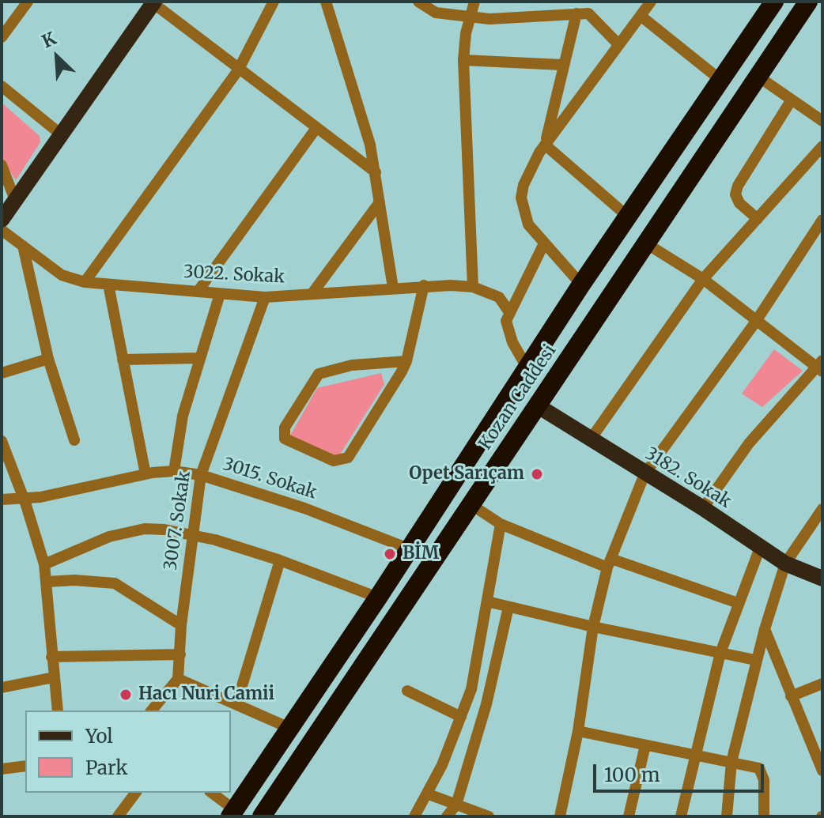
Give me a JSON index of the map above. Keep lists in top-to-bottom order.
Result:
{
  "streets": {
    "highway": ["Kozan Caddesi"],
    "main road": ["3182. Sokak"],
    "street": ["3022. Sokak", "3015. Sokak", "3007. Sokak"]
  },
  "crossings": [
    ["3022. Sokak", "3007. Sokak"],
    ["Kozan Caddesi", "3182. Sokak"],
    ["Kozan Caddesi", "3015. Sokak"],
    ["3015. Sokak", "3007. Sokak"]
  ],
  "places": ["Opet Sarıçam", "BİM", "Hacı Nuri Camii"],
  "legend": ["Yol", "Park"],
  "scale_bar": "100 m",
  "north": "top left"
}
